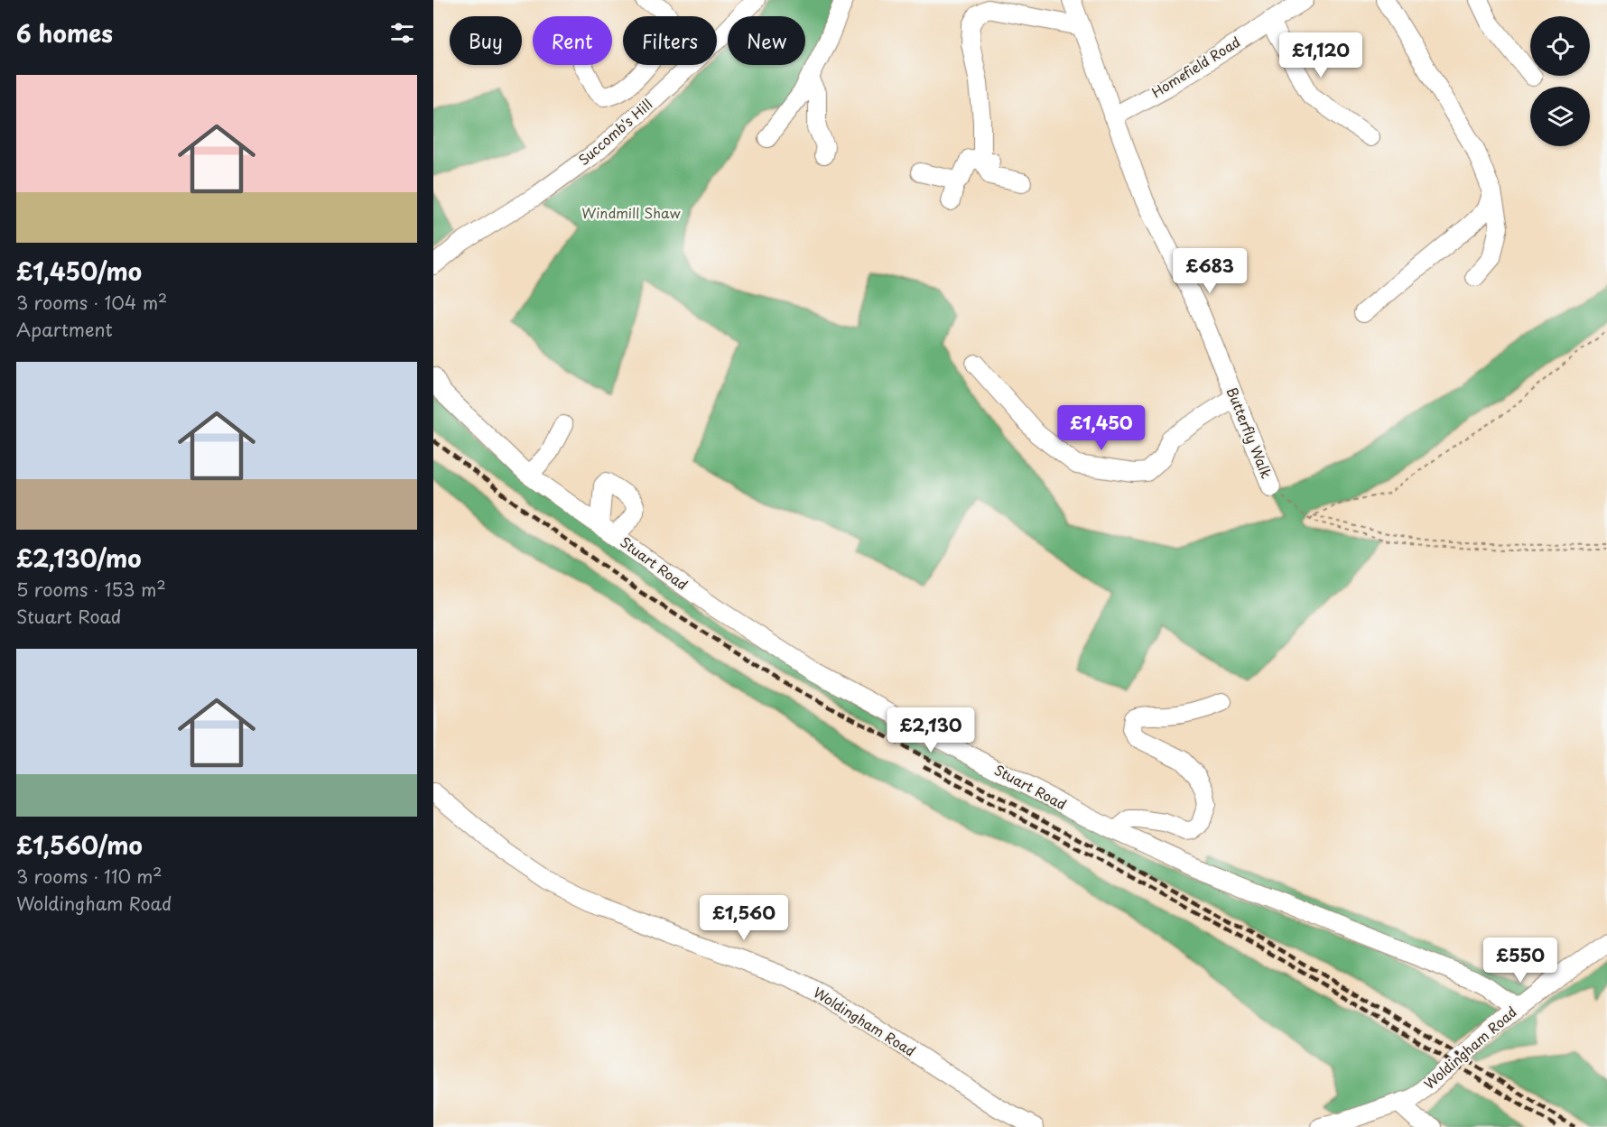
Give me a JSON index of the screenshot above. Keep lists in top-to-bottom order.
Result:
{
  "streets": {
    "street": [
      "Homefield Road",
      "Succomb's Hill",
      "Butterfly Walk",
      "Stuart Road",
      "Woldingham Road"
    ]
  },
  "crossings": [
    ["Homefield Road", "Butterfly Walk"],
    ["Stuart Road", "Woldingham Road"]
  ],
  "parks": ["Windmill Shaw"],
  "page": {
    "heading": "6 homes",
    "chip": [
      "Buy",
      "Rent",
      "Filters",
      "New"
    ],
    "price": [
      "£1,120",
      "£683",
      "£1,450",
      "£2,130",
      "£1,560",
      "£550"
    ],
    "list": [
      {
        "name": "£1,450/mo",
        "note": "3 rooms · 104 m² · Apartment"
      },
      {
        "name": "£2,130/mo",
        "note": "5 rooms · 153 m² · Stuart Road"
      },
      {
        "name": "£1,560/mo",
        "note": "3 rooms · 110 m² · Woldingham Road"
      }
    ]
  }
}
